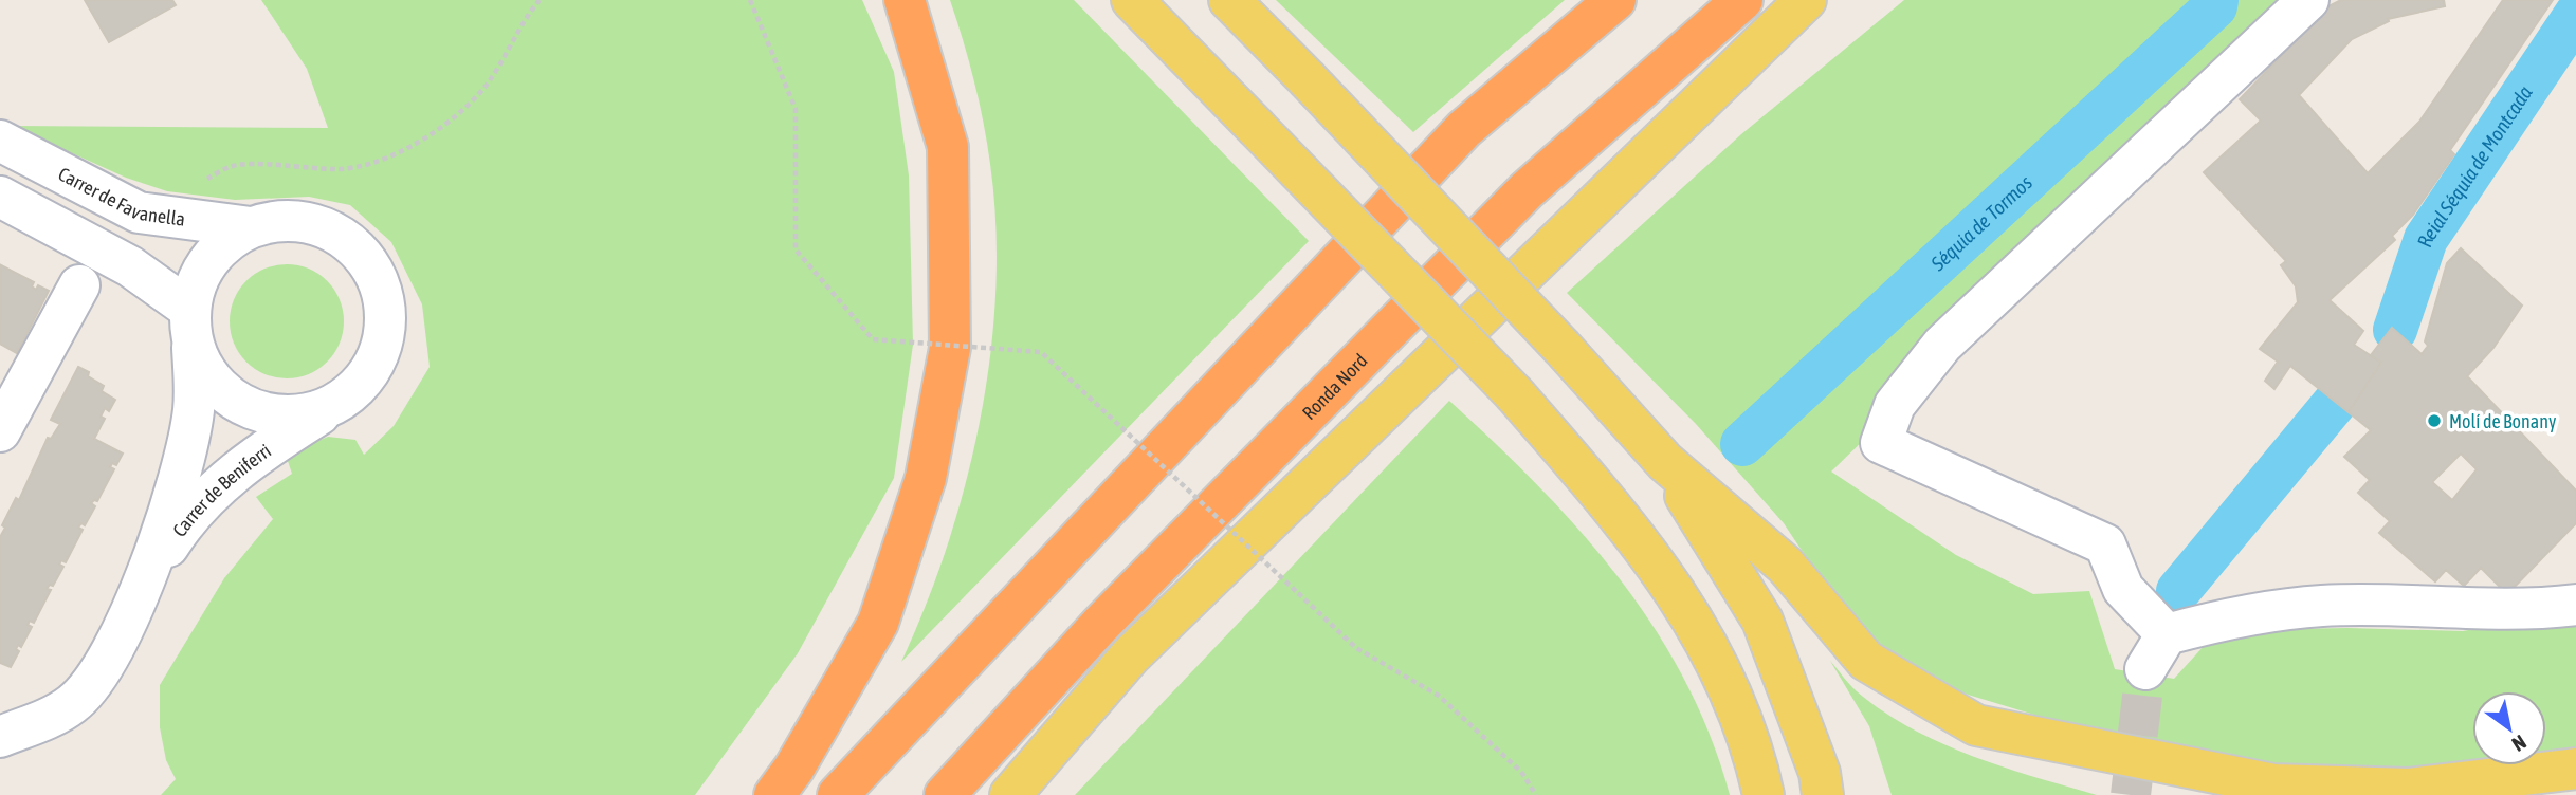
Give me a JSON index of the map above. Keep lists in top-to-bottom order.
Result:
{
  "streets": {
    "highway": ["Ronda Nord"],
    "street": ["Carrer de Favanella", "Carrer de Beniferri"]
  },
  "crossings": [
    ["Carrer de Favanella", "Carrer de Beniferri"]
  ],
  "water": ["Reial Séquia de Montcada", "Séquia de Tormos"],
  "places": ["Molí de Bonany"],
  "north": "bottom right"
}
